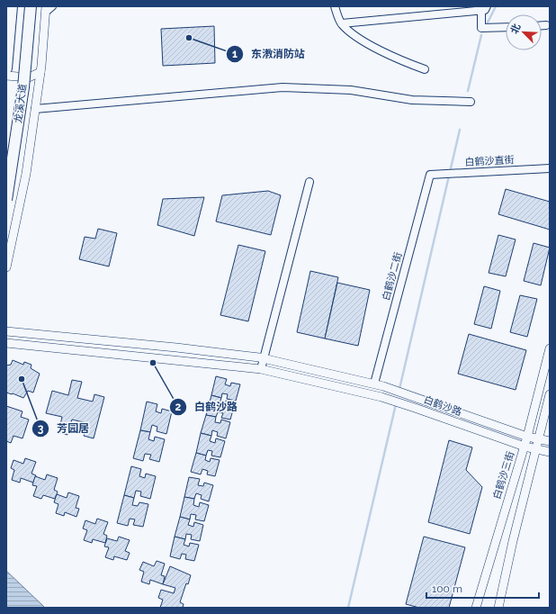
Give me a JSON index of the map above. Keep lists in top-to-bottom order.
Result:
{
  "streets": {
    "main road": ["龙溪大道"],
    "street": [
      "白鹤沙直街",
      "白鹤沙二街",
      "白鹤沙路",
      "白鹤沙三街"
    ]
  },
  "crossings": [
    ["白鹤沙直街", "白鹤沙二街"],
    ["白鹤沙二街", "白鹤沙路"],
    ["白鹤沙路", "白鹤沙三街"]
  ],
  "places": ["东漖消防站", "白鹤沙路", "芳园居"],
  "scale_bar": "100 m",
  "north": "top left"
}
